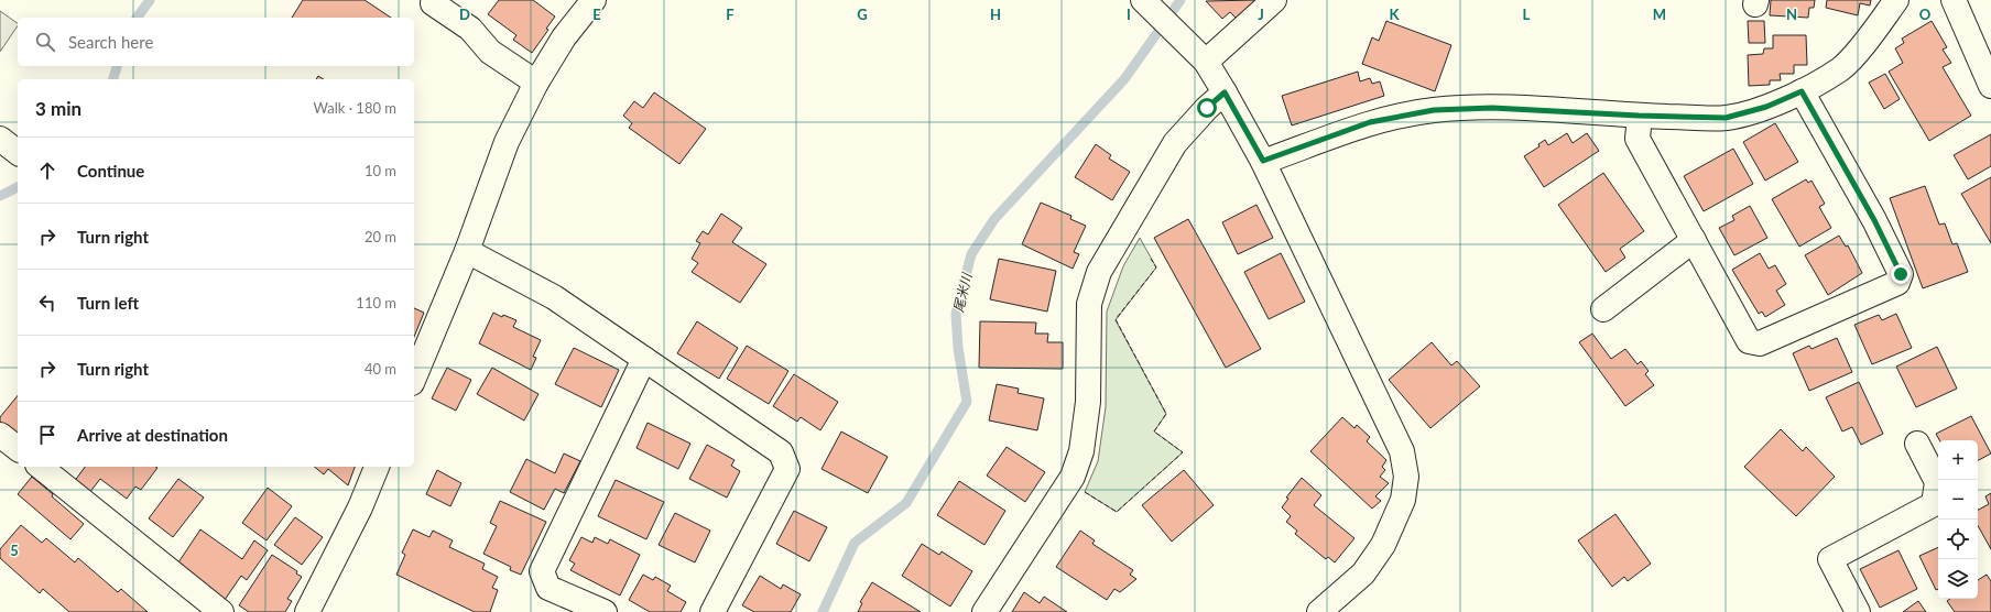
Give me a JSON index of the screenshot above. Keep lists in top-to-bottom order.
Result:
{
  "water": ["尾米川"],
  "page": {
    "search": "Search here",
    "heading": ["3 min", "Walk · 180 m"],
    "list": [
      ["Continue", "10 m"],
      ["Turn right", "20 m"],
      ["Turn left", "110 m"],
      ["Turn right", "40 m"],
      "Arrive at destination"
    ],
    "map_buttons": ["+", "−"]
  },
  "grid": {
    "columns": [
      "D",
      "E",
      "F",
      "G",
      "H",
      "I",
      "J",
      "K",
      "L",
      "M",
      "N",
      "O"
    ],
    "rows": ["5"]
  }
}
